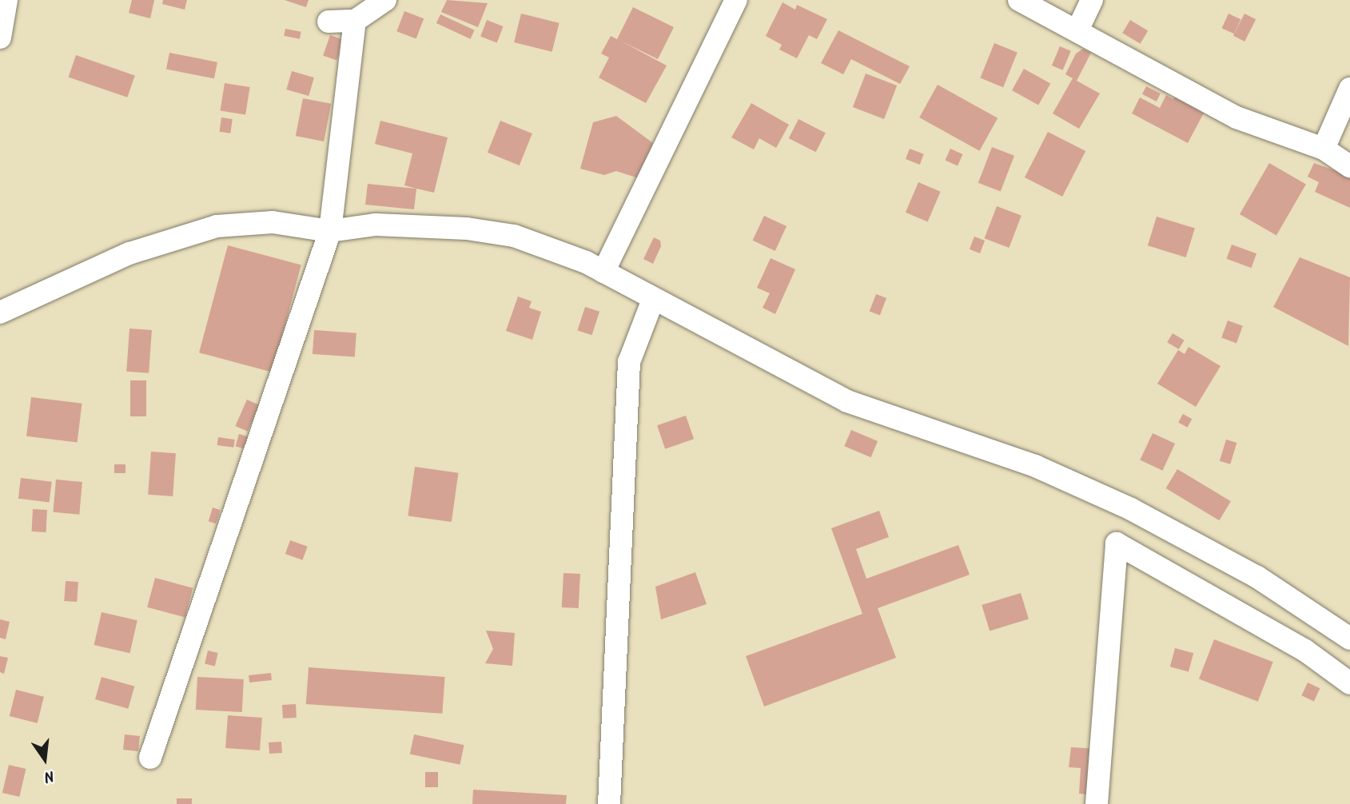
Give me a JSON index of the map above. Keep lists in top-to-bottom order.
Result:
{
  "north": "bottom"
}
